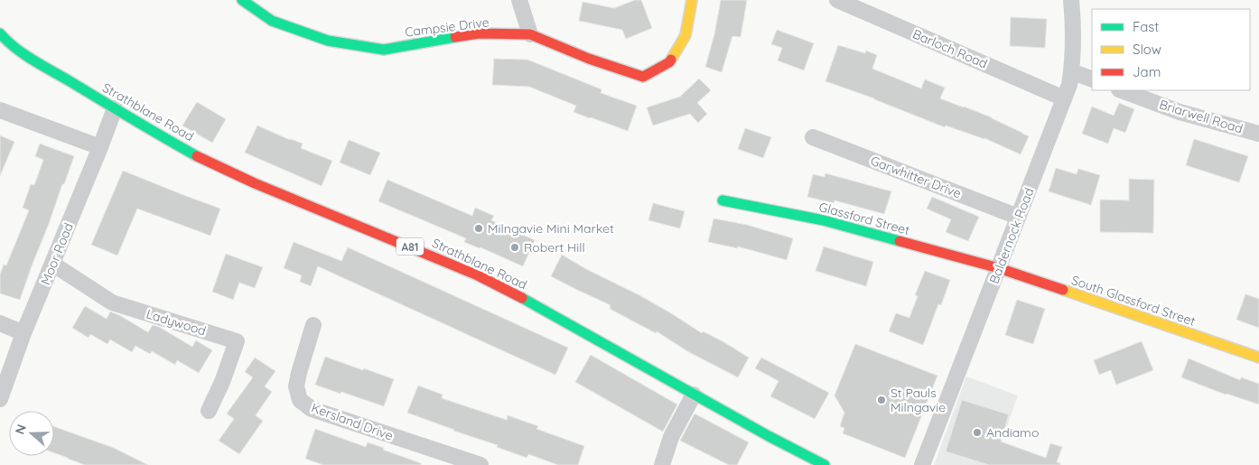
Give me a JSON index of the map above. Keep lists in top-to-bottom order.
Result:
{
  "streets": {
    "street": [
      "Campsie Drive",
      "Barloch Road",
      "Strathblane Road",
      "Briarwell Road",
      "Garwhitter Drive",
      "Glassford Street",
      "Baldernock Road",
      "A81",
      "Moor Road",
      "South Glassford Street",
      "Ladywood",
      "Kersland Drive"
    ]
  },
  "crossings": [
    ["Barloch Road", "Baldernock Road"],
    ["Strathblane Road", "Moor Road"],
    ["Garwhitter Drive", "Baldernock Road"],
    ["Glassford Street", "Baldernock Road"],
    ["Glassford Street", "South Glassford Street"],
    ["Baldernock Road", "South Glassford Street"],
    ["Moor Road", "Ladywood"]
  ],
  "places": [
    "Milngavie Mini Market",
    "Robert Hill",
    "St Pauls Milngavie",
    "Andiamo"
  ],
  "legend": ["Fast", "Slow", "Jam"],
  "north": "left"
}
